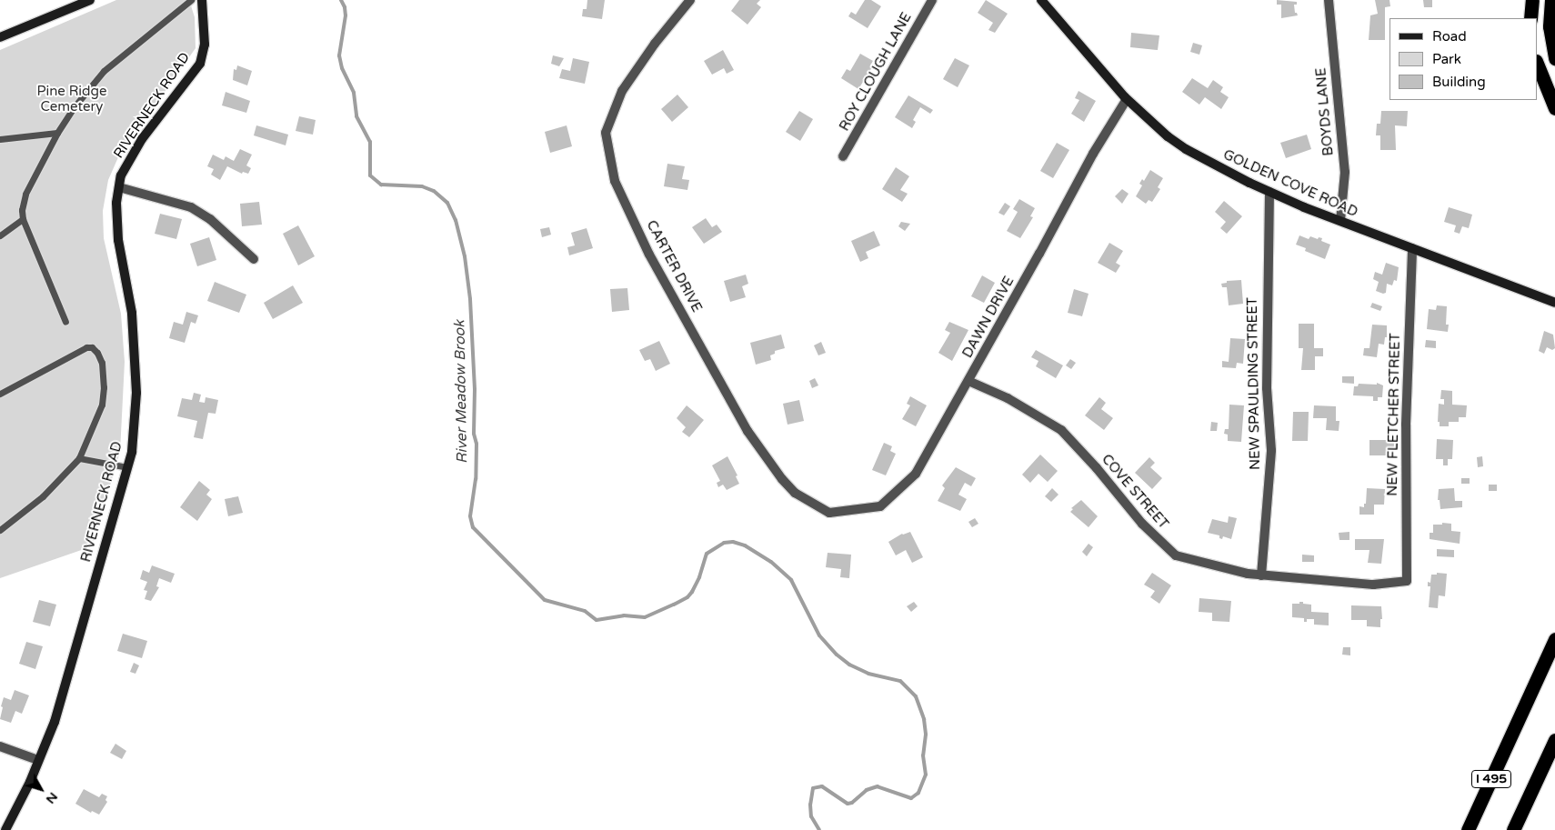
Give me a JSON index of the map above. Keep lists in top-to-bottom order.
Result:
{
  "streets": {
    "highway": ["I 495"],
    "main road": ["RIVERNECK ROAD", "GOLDEN COVE ROAD"],
    "street": [
      "ROY CLOUGH LANE",
      "BOYDS LANE",
      "CARTER DRIVE",
      "DAWN DRIVE",
      "NEW SPAULDING STREET",
      "NEW FLETCHER STREET",
      "COVE STREET"
    ]
  },
  "crossings": [
    ["BOYDS LANE", "GOLDEN COVE ROAD"],
    ["GOLDEN COVE ROAD", "DAWN DRIVE"],
    ["GOLDEN COVE ROAD", "NEW SPAULDING STREET"],
    ["GOLDEN COVE ROAD", "NEW FLETCHER STREET"],
    ["CARTER DRIVE", "DAWN DRIVE"],
    ["DAWN DRIVE", "COVE STREET"],
    ["NEW SPAULDING STREET", "COVE STREET"],
    ["NEW FLETCHER STREET", "COVE STREET"]
  ],
  "water": ["River Meadow Brook"],
  "parks": ["Pine Ridge Cemetery"],
  "legend": ["Road", "Park", "Building"],
  "north": "bottom right"
}
